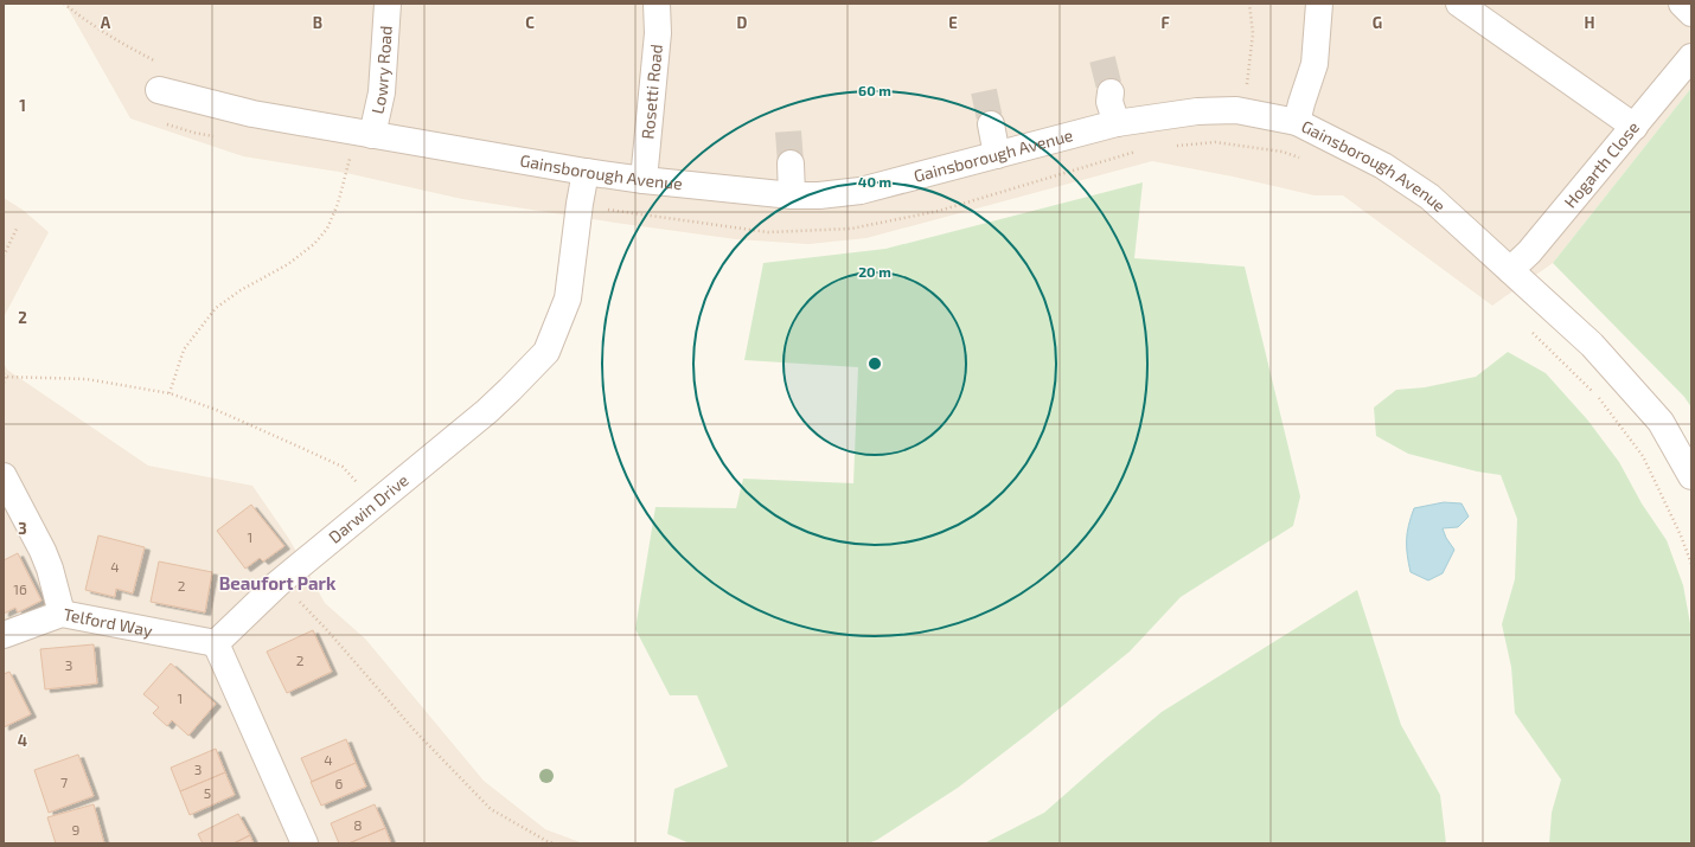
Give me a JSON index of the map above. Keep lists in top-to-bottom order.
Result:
{
  "streets": {
    "street": [
      "Lowry Road",
      "Rosetti Road",
      "Gainsborough Avenue",
      "Hogarth Close",
      "Darwin Drive",
      "Telford Way"
    ]
  },
  "crossings": [
    ["Lowry Road", "Gainsborough Avenue"],
    ["Rosetti Road", "Gainsborough Avenue"],
    ["Gainsborough Avenue", "Hogarth Close"],
    ["Gainsborough Avenue", "Darwin Drive"],
    ["Darwin Drive", "Telford Way"]
  ],
  "districts": ["Beaufort Park"],
  "house_numbers": [
    "1",
    "4",
    "2",
    "16",
    "2",
    "3",
    "1",
    "4",
    "3",
    "7",
    "6",
    "5",
    "8",
    "9"
  ],
  "grid": {
    "columns": [
      "A",
      "B",
      "C",
      "D",
      "E",
      "F",
      "G",
      "H"
    ],
    "rows": [
      "1",
      "2",
      "3",
      "4"
    ]
  },
  "rings": ["60 m", "40 m", "20 m"]
}
